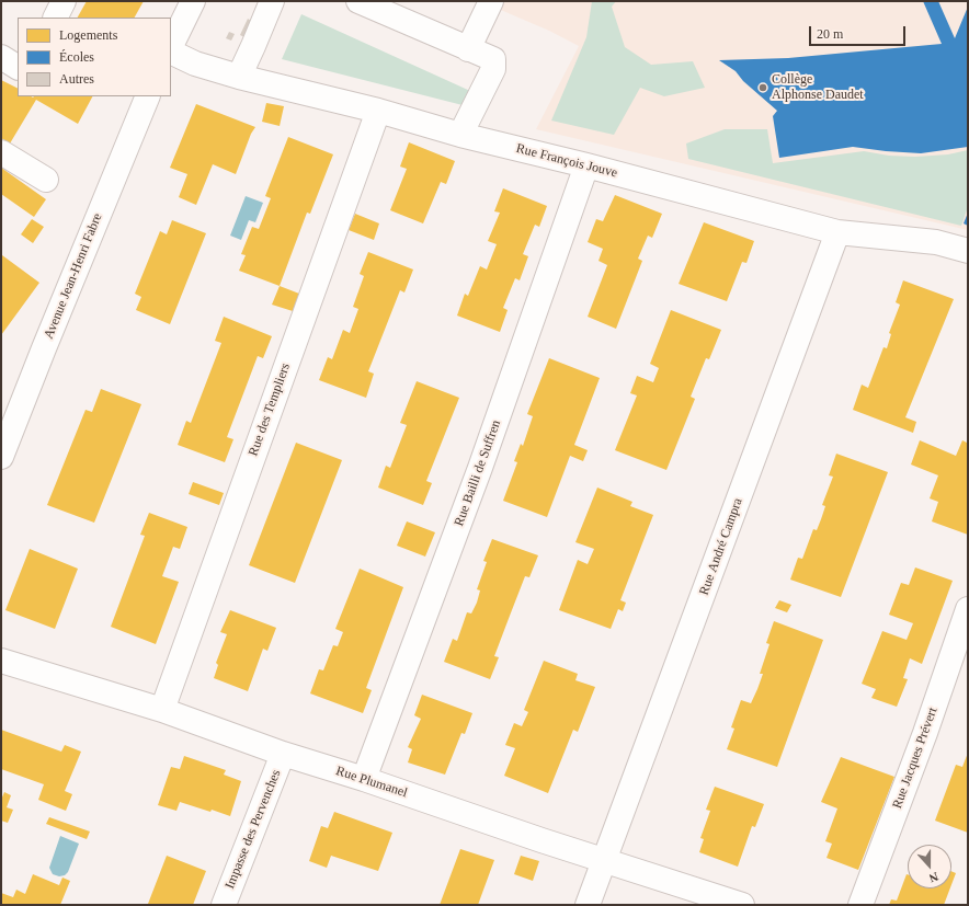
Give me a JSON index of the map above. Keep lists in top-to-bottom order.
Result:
{
  "streets": {
    "street": [
      "Rue François Jouve",
      "Avenue Jean-Henri Fabre",
      "Rue des Templiers",
      "Rue Bailli de Suffren",
      "Rue André Campra",
      "Rue Jacques Prévert",
      "Rue Plumanel",
      "Impasse des Pervenches"
    ]
  },
  "crossings": [
    ["Rue François Jouve", "Rue des Templiers"],
    ["Rue François Jouve", "Rue Bailli de Suffren"],
    ["Rue François Jouve", "Rue André Campra"],
    ["Rue des Templiers", "Rue Plumanel"],
    ["Rue Bailli de Suffren", "Rue Plumanel"],
    ["Rue André Campra", "Rue Plumanel"],
    ["Rue Plumanel", "Impasse des Pervenches"]
  ],
  "places": ["Collège Alphonse Daudet"],
  "legend": ["Logements", "Écoles", "Autres"],
  "scale_bar": "20 m",
  "north": "bottom"
}
